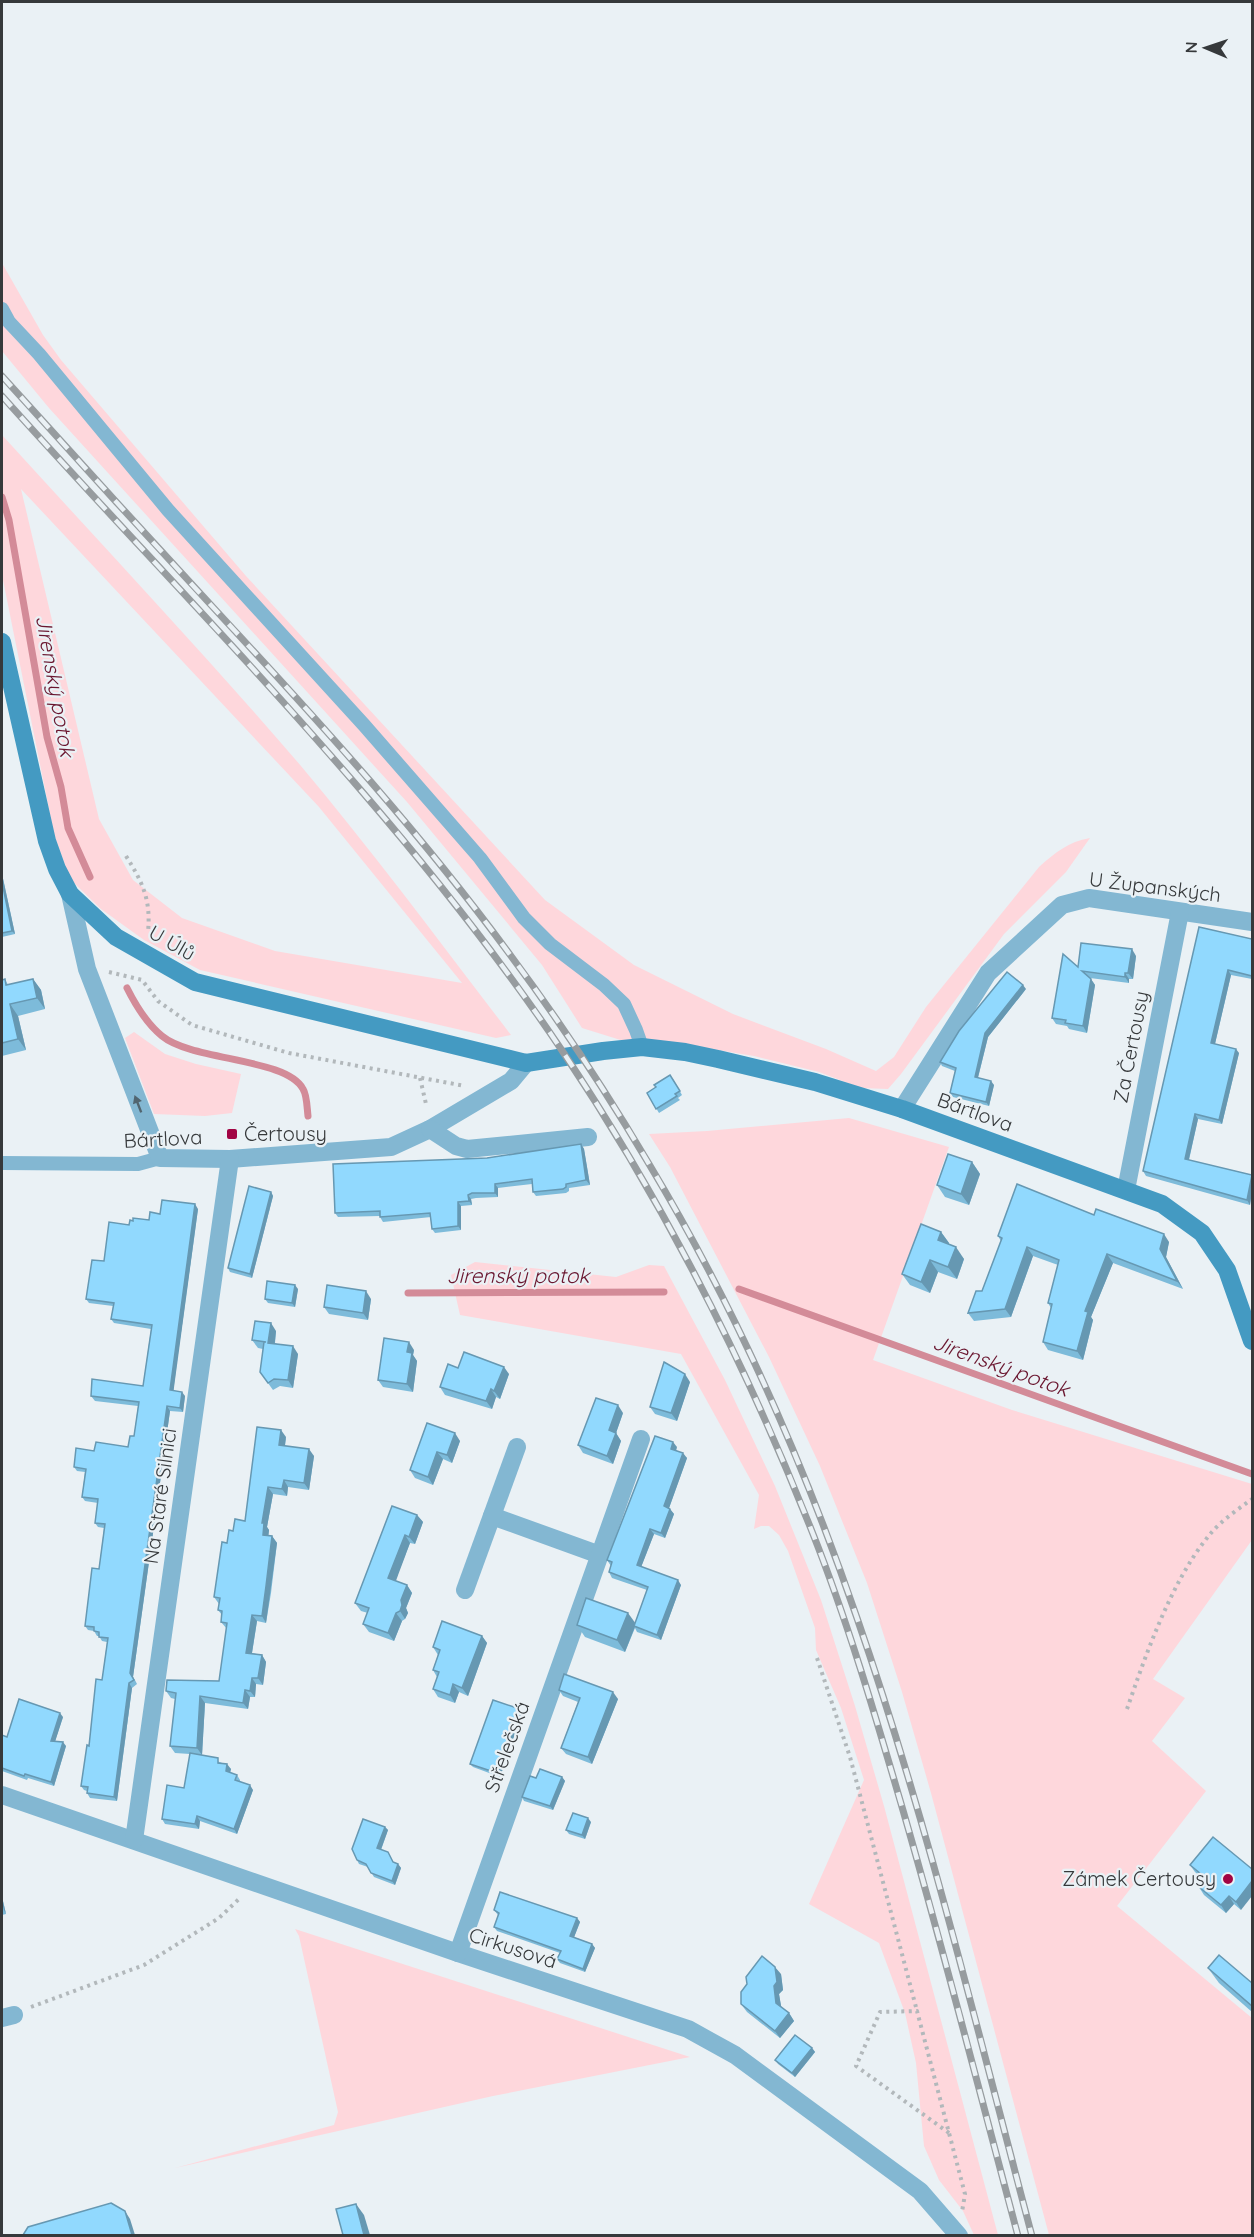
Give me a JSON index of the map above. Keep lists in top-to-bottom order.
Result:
{
  "streets": {
    "street": [
      "U Županských",
      "U Úlů",
      "Za Čertousy",
      "Bártlova",
      "Na Staré Silnici",
      "Střelečská",
      "Cirkusová"
    ]
  },
  "crossings": [
    ["U Županských", "Za Čertousy"],
    ["U Županských", "Bártlova"],
    ["U Úlů", "Bártlova"],
    ["Za Čertousy", "Bártlova"],
    ["Bártlova", "Na Staré Silnici"],
    ["Na Staré Silnici", "Cirkusová"],
    ["Střelečská", "Cirkusová"]
  ],
  "water": ["Jirenský potok"],
  "places": {
    "transit": ["Čertousy"],
    "other": ["Zámek Čertousy"]
  },
  "north": "left"
}
